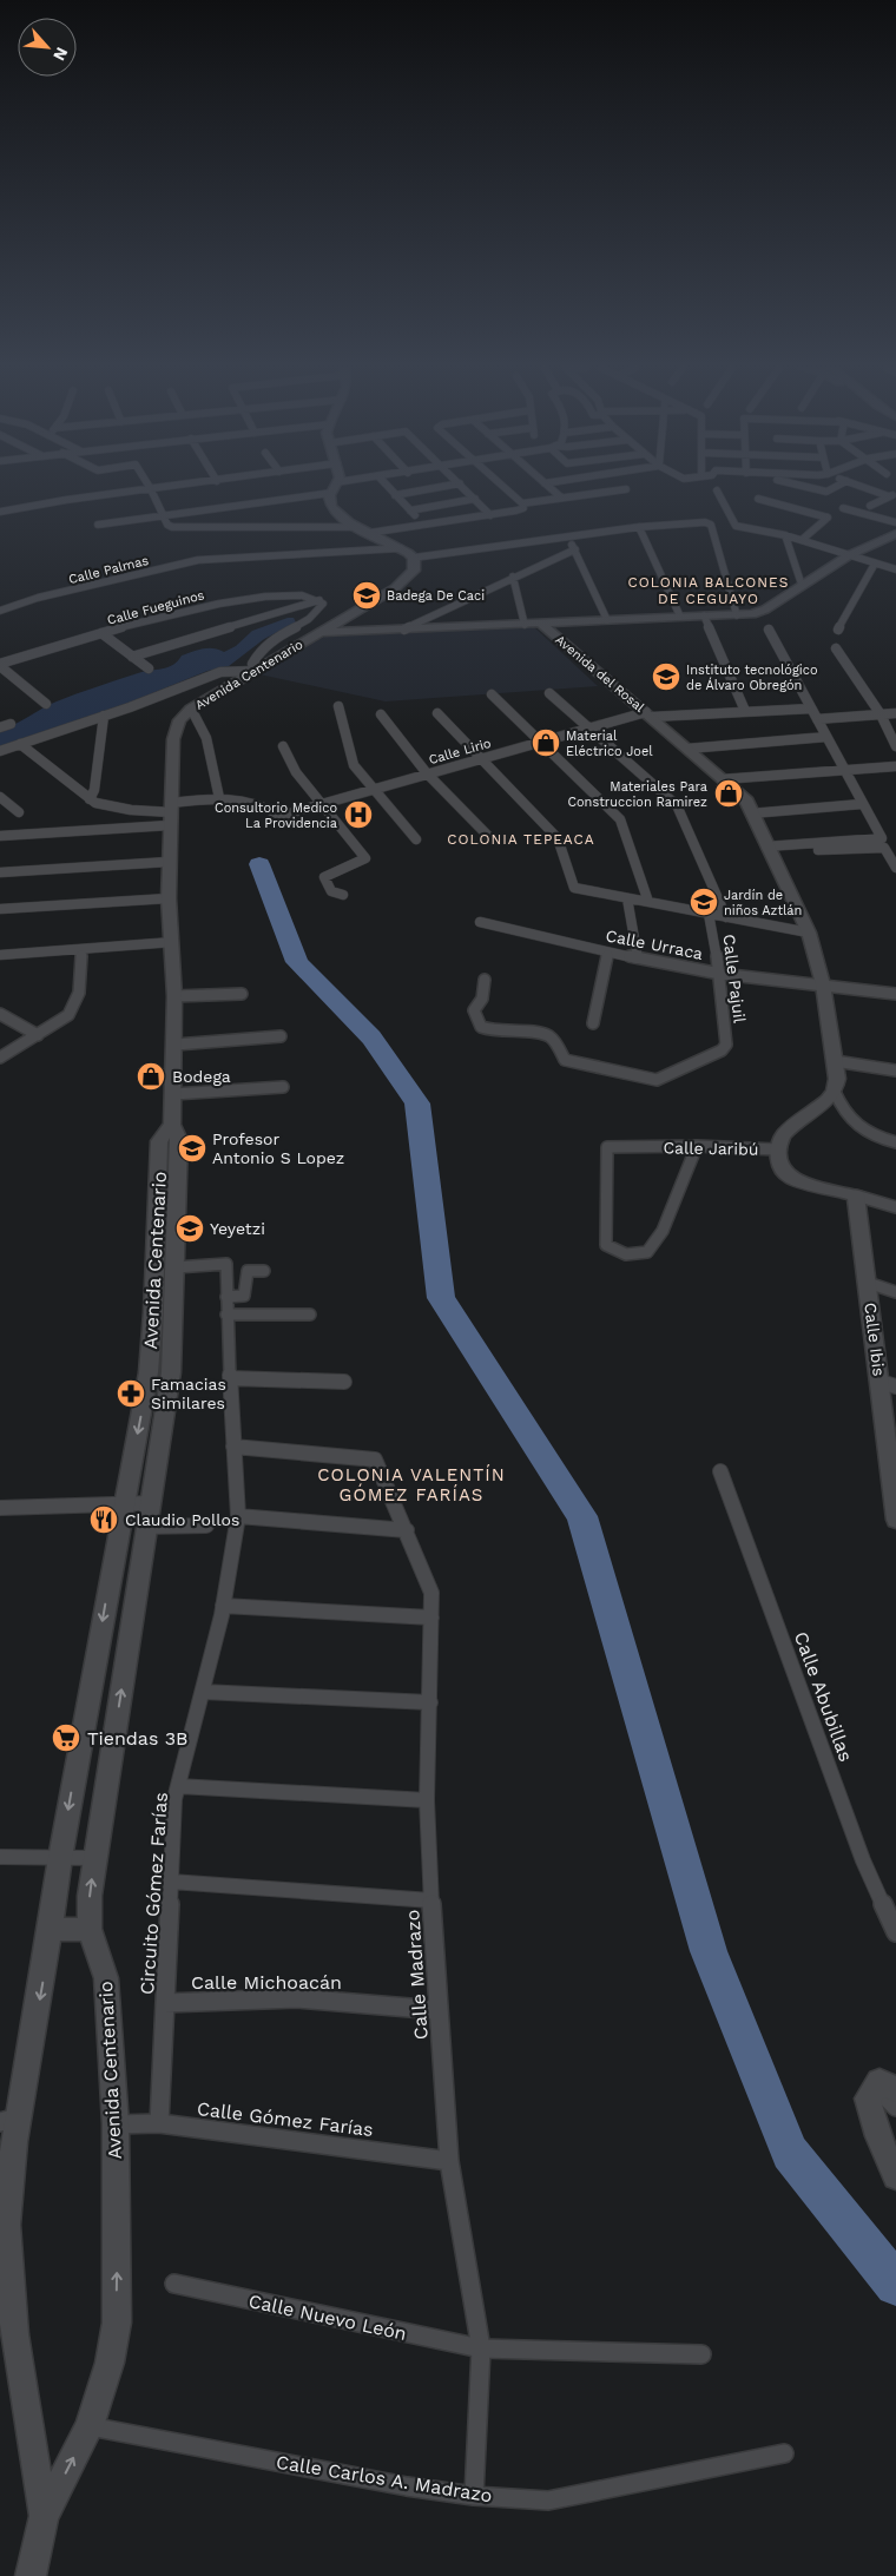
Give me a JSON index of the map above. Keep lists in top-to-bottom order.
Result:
{
  "streets": {
    "main road": [
      "Avenida del Rosal",
      "Avenida Centenario",
      "Calle Jaribú",
      "Calle Ibis"
    ],
    "street": [
      "Calle Palmas",
      "Calle Fueguinos",
      "Calle Lirio",
      "Calle Urraca",
      "Calle Pajuil",
      "Calle Abubillas",
      "Circuito Gómez Farías",
      "Calle Madrazo",
      "Calle Michoacán",
      "Calle Gómez Farías",
      "Calle Nuevo León",
      "Calle Carlos A. Madrazo"
    ]
  },
  "crossings": [
    ["Avenida del Rosal", "Calle Lirio"],
    ["Avenida del Rosal", "Calle Urraca"],
    ["Avenida Centenario", "Circuito Gómez Farías"],
    ["Avenida Centenario", "Calle Gómez Farías"],
    ["Avenida Centenario", "Calle Carlos A. Madrazo"],
    ["Calle Urraca", "Calle Pajuil"],
    ["Calle Jaribú", "Calle Ibis"],
    ["Circuito Gómez Farías", "Calle Madrazo"],
    ["Circuito Gómez Farías", "Calle Michoacán"],
    ["Circuito Gómez Farías", "Calle Gómez Farías"],
    ["Calle Madrazo", "Calle Michoacán"],
    ["Calle Madrazo", "Calle Gómez Farías"],
    ["Calle Madrazo", "Calle Nuevo León"],
    ["Calle Madrazo", "Calle Carlos A. Madrazo"]
  ],
  "districts": ["COLONIA BALCONES DE CEGUAYO", "COLONIA TEPEACA", "COLONIA VALENTÍN GÓMEZ FARÍAS"],
  "places": {
    "school or university": [
      "Badega De Caci",
      "Instituto tecnológico de Álvaro Obregón",
      "Jardín de niños Aztlán",
      "Profesor Antonio S Lopez",
      "Yeyetzi"
    ],
    "shop": ["Material Eléctrico Joel", "Materiales Para Construccion Ramirez", "Bodega"],
    "hospital": ["Consultorio Medico La Providencia"],
    "pharmacy": ["Famacias Similares"],
    "restaurant": ["Claudio Pollos"],
    "supermarket": ["Tiendas 3B"]
  },
  "north": "bottom right"
}
